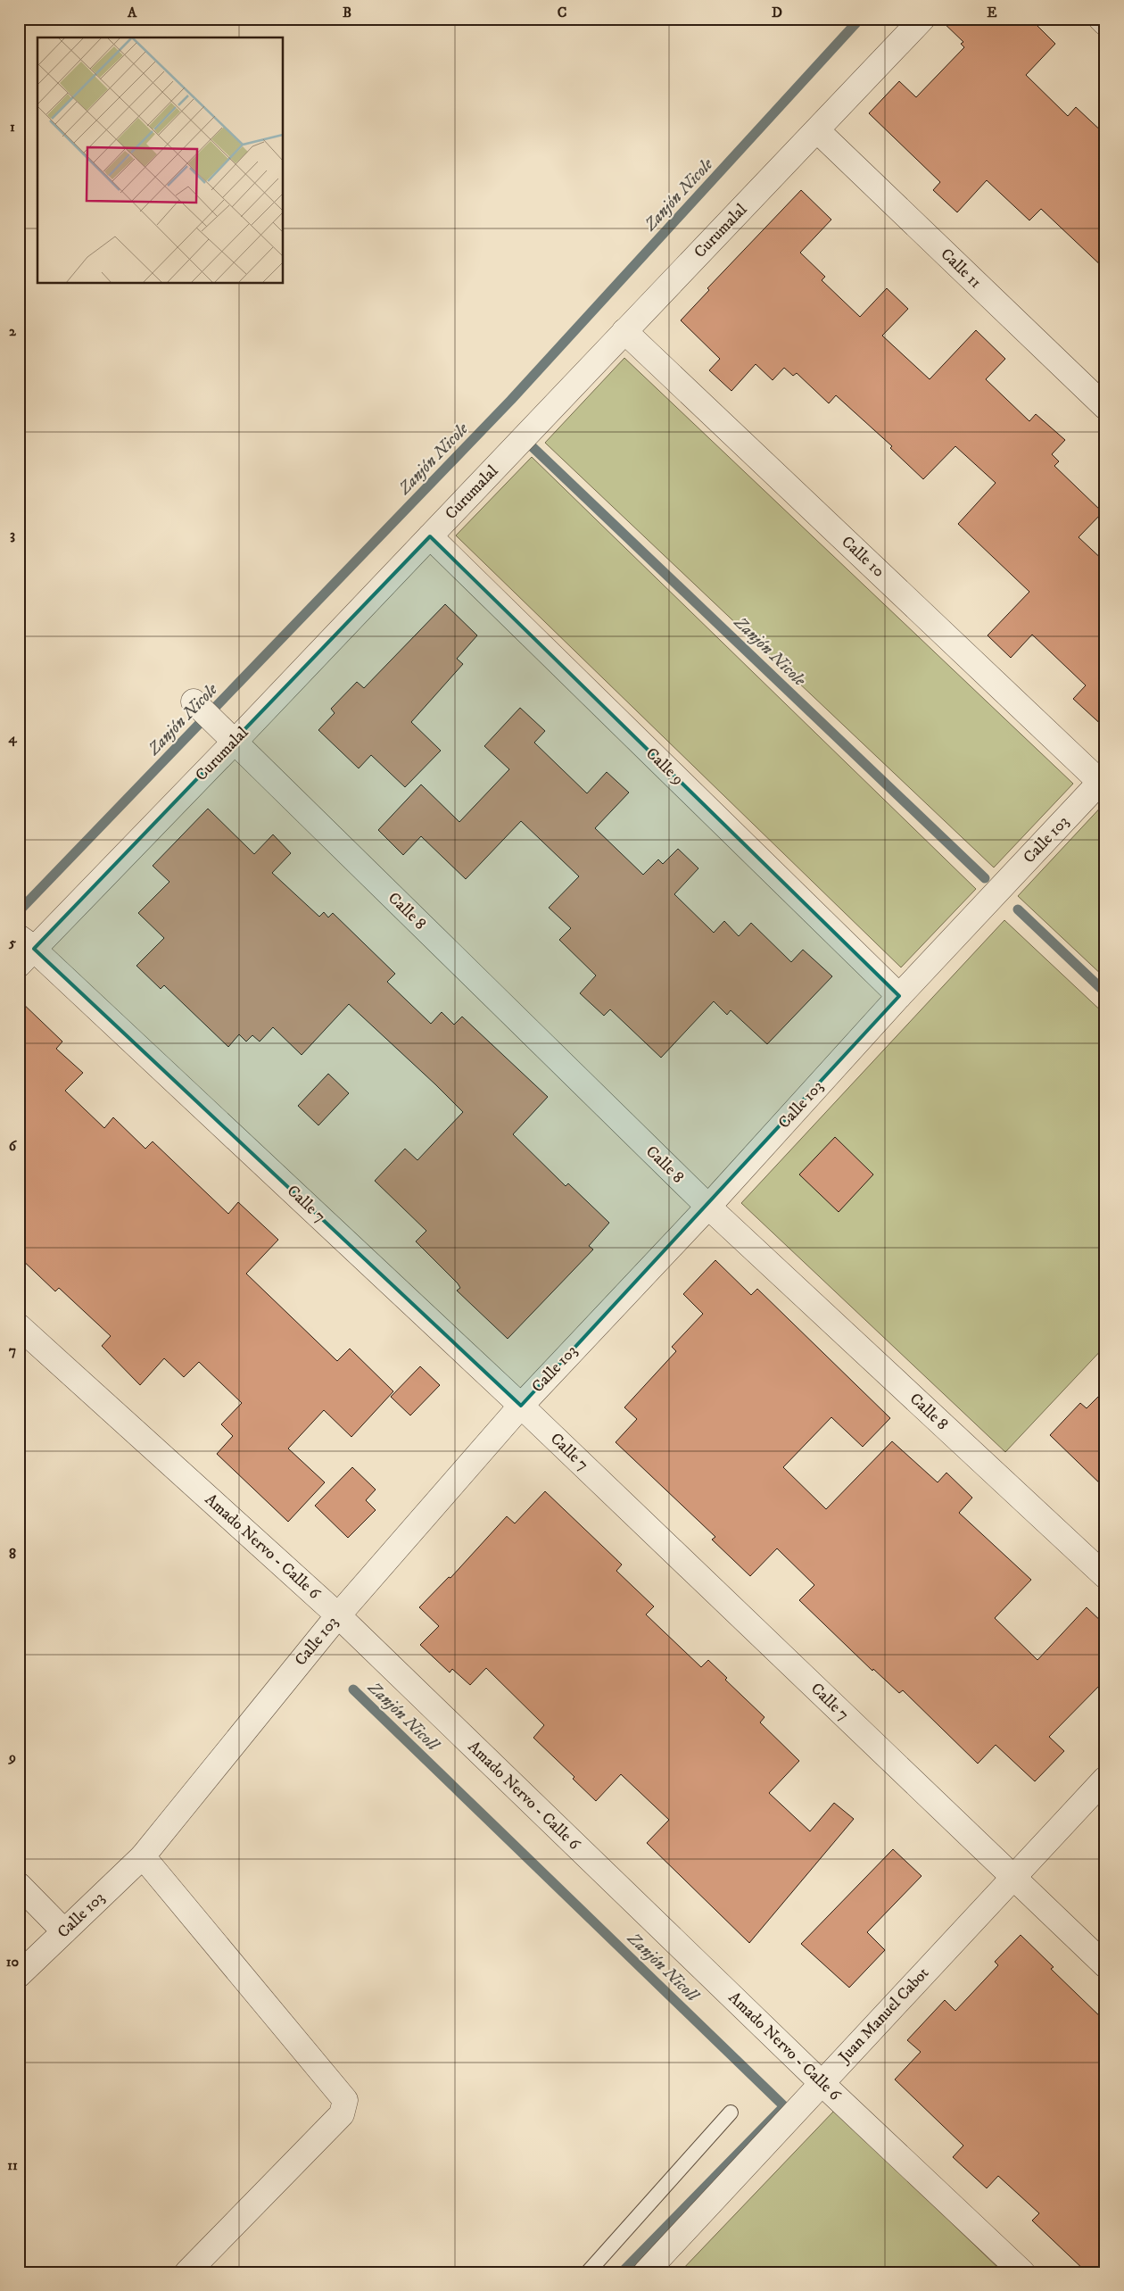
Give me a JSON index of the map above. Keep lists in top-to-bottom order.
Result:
{
  "streets": {
    "street": [
      "Curumalal",
      "Calle 11",
      "Calle 10",
      "Calle 9",
      "Calle 103",
      "Calle 8",
      "Calle 7",
      "Amado Nervo - Calle 6",
      "Juan Manuel Cabot"
    ]
  },
  "crossings": [
    ["Curumalal", "Calle 11"],
    ["Curumalal", "Calle 10"],
    ["Curumalal", "Calle 9"],
    ["Curumalal", "Calle 8"],
    ["Curumalal", "Calle 7"],
    ["Calle 10", "Calle 103"],
    ["Calle 9", "Calle 103"],
    ["Calle 103", "Calle 8"],
    ["Calle 103", "Calle 7"],
    ["Calle 103", "Amado Nervo - Calle 6"],
    ["Calle 7", "Juan Manuel Cabot"],
    ["Amado Nervo - Calle 6", "Juan Manuel Cabot"]
  ],
  "water": ["Zanjón Nicole", "Zanjón Nicoll"],
  "grid": {
    "columns": [
      "A",
      "B",
      "C",
      "D",
      "E"
    ],
    "rows": [
      "1",
      "2",
      "3",
      "4",
      "5",
      "6",
      "7",
      "8",
      "9",
      "10",
      "11"
    ]
  }
}
